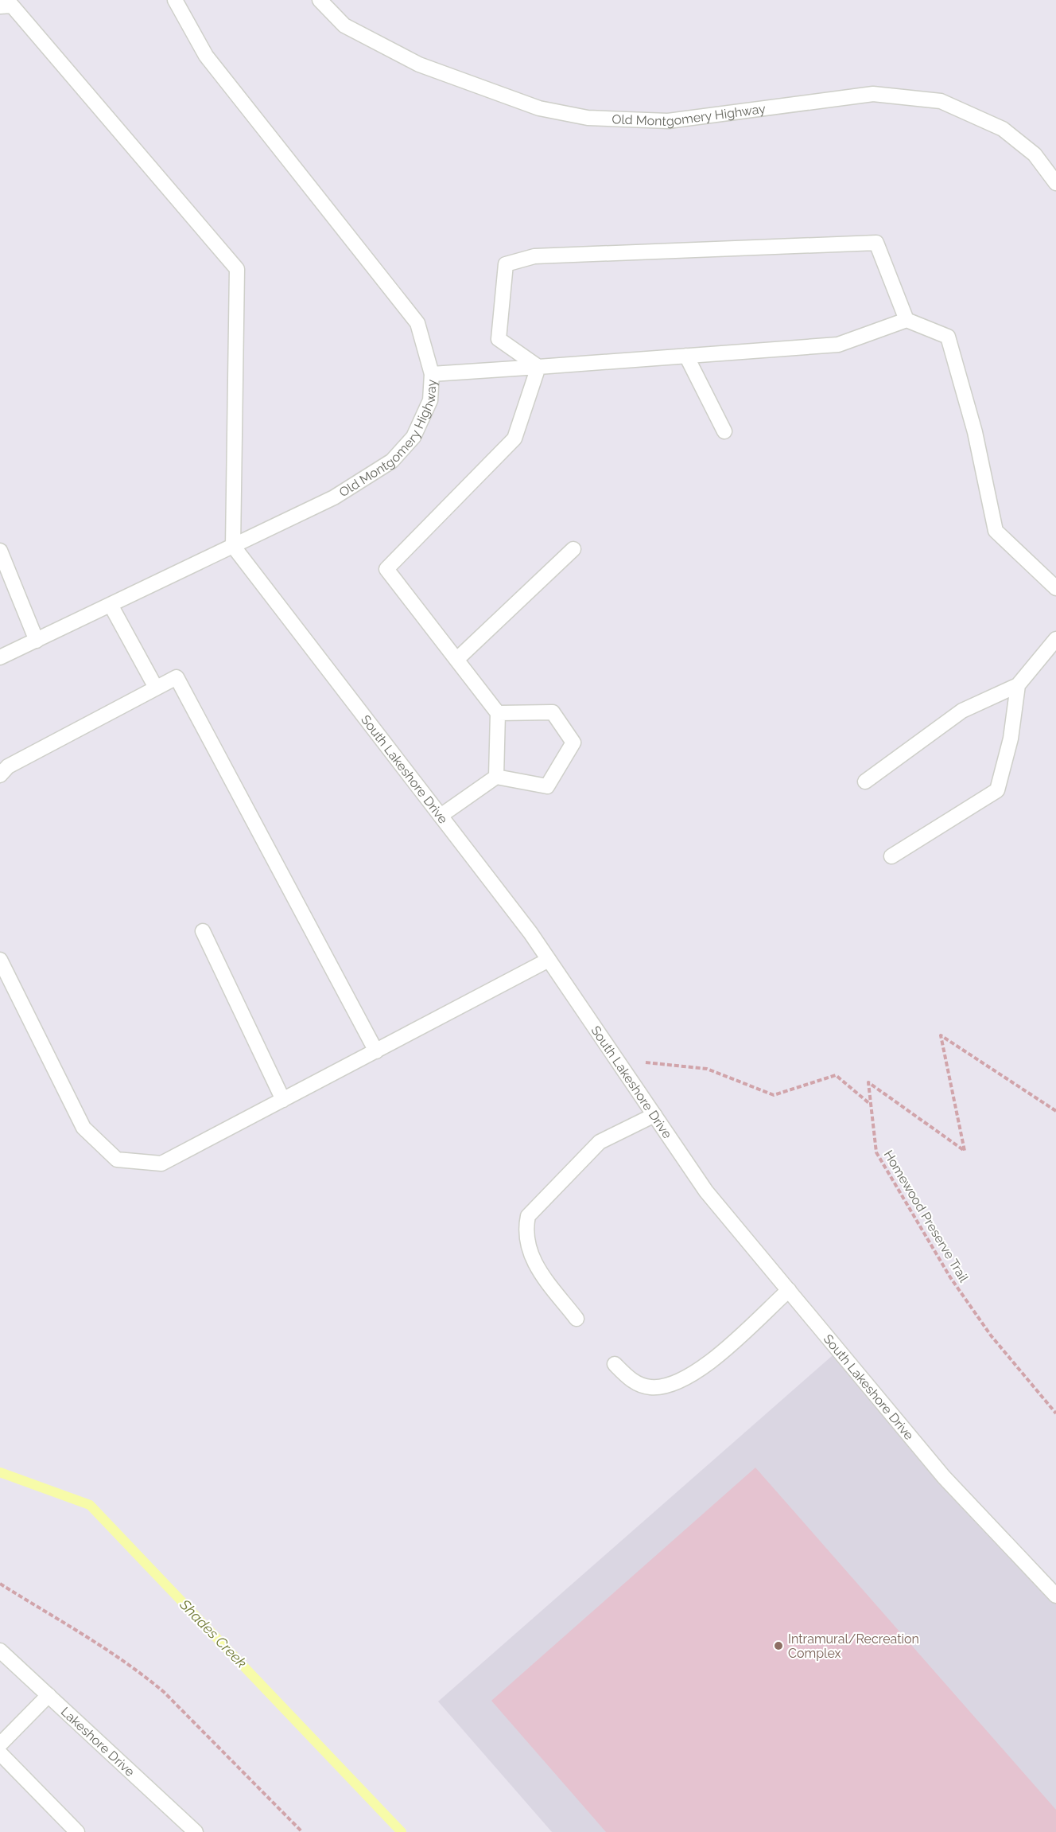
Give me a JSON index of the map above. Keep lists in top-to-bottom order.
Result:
{
  "streets": {
    "street": ["Old Montgomery Highway", "South Lakeshore Drive", "Lakeshore Drive"],
    "path": ["Homewood Preserve Trail"]
  },
  "crossings": [
    ["Old Montgomery Highway", "South Lakeshore Drive"]
  ],
  "water": ["Shades Creek"],
  "places": ["Intramural/Recreation Complex"]
}
